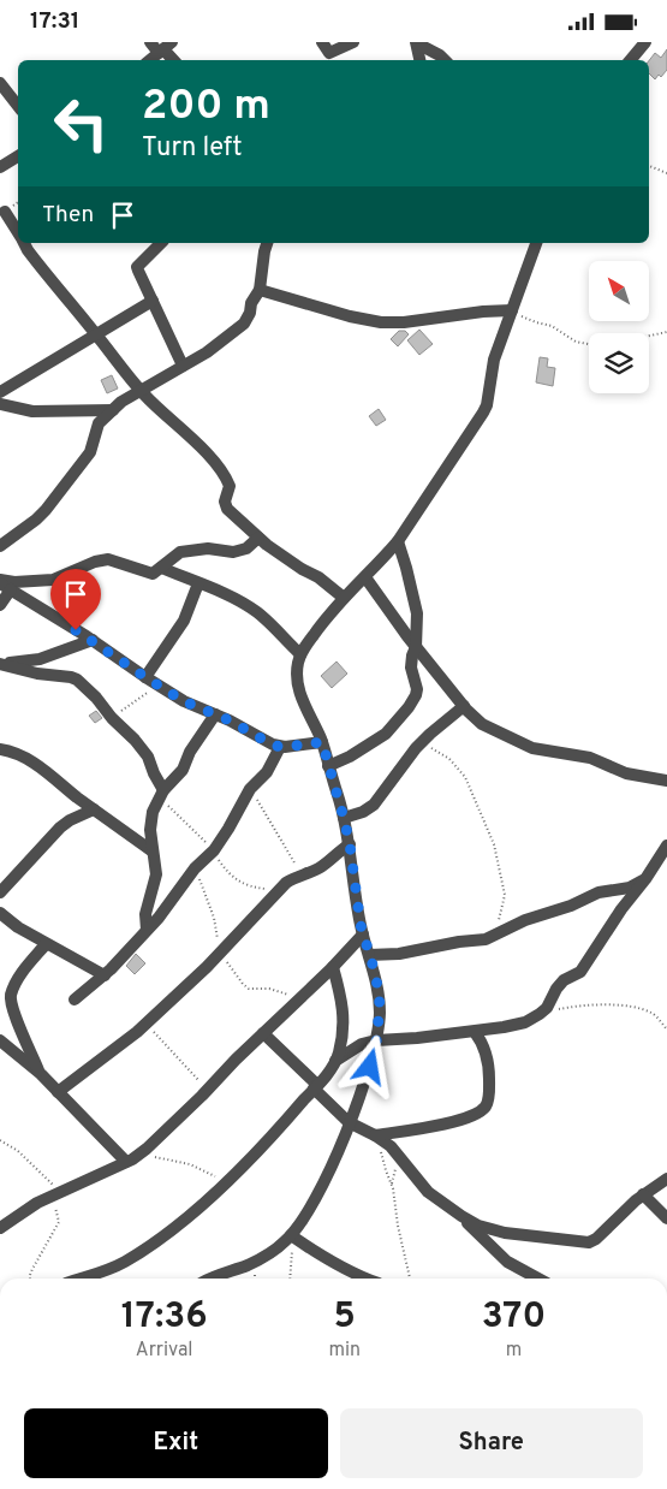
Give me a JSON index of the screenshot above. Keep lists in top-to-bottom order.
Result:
{
  "north": "top left",
  "page": {
    "status": "17:31",
    "turn": ["200 m", "Turn left"],
    "then": "Then",
    "eta": [
      "17:36",
      "Arrival",
      "5",
      "min",
      "370",
      "m"
    ],
    "buttons": ["Exit", "Share"]
  }
}
